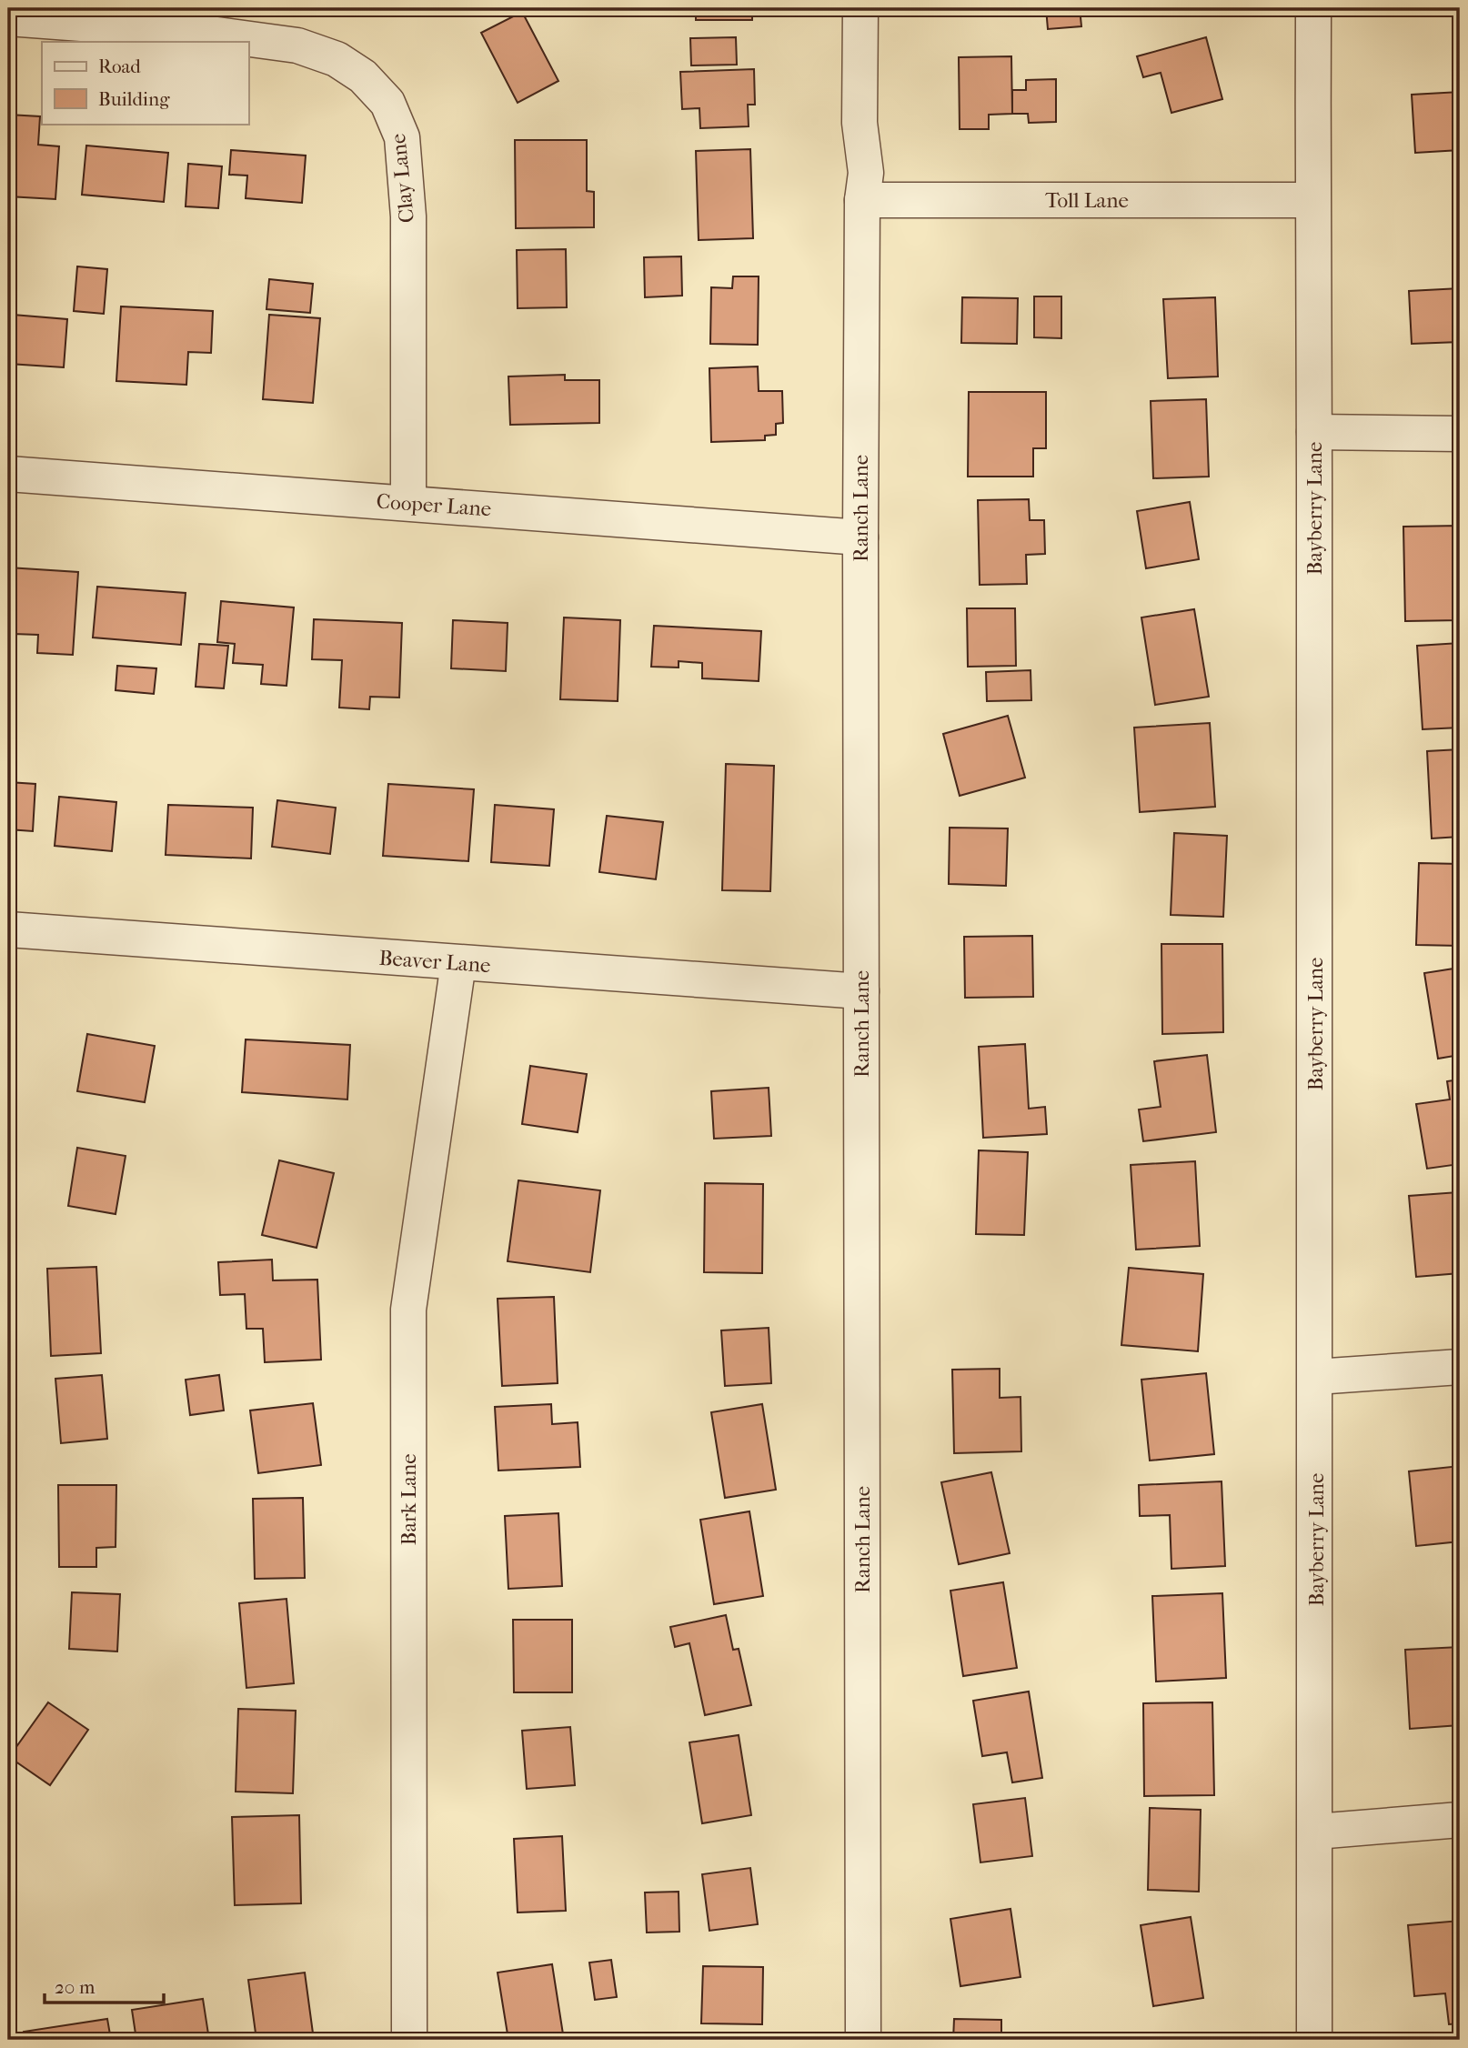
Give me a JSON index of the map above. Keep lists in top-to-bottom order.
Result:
{
  "streets": {
    "street": [
      "Clay Lane",
      "Toll Lane",
      "Cooper Lane",
      "Ranch Lane",
      "Bayberry Lane",
      "Beaver Lane",
      "Bark Lane"
    ]
  },
  "crossings": [
    ["Clay Lane", "Cooper Lane"],
    ["Toll Lane", "Ranch Lane"],
    ["Toll Lane", "Bayberry Lane"],
    ["Cooper Lane", "Ranch Lane"],
    ["Ranch Lane", "Beaver Lane"],
    ["Beaver Lane", "Bark Lane"]
  ],
  "legend": ["Road", "Building"],
  "scale_bar": "20 m"
}
